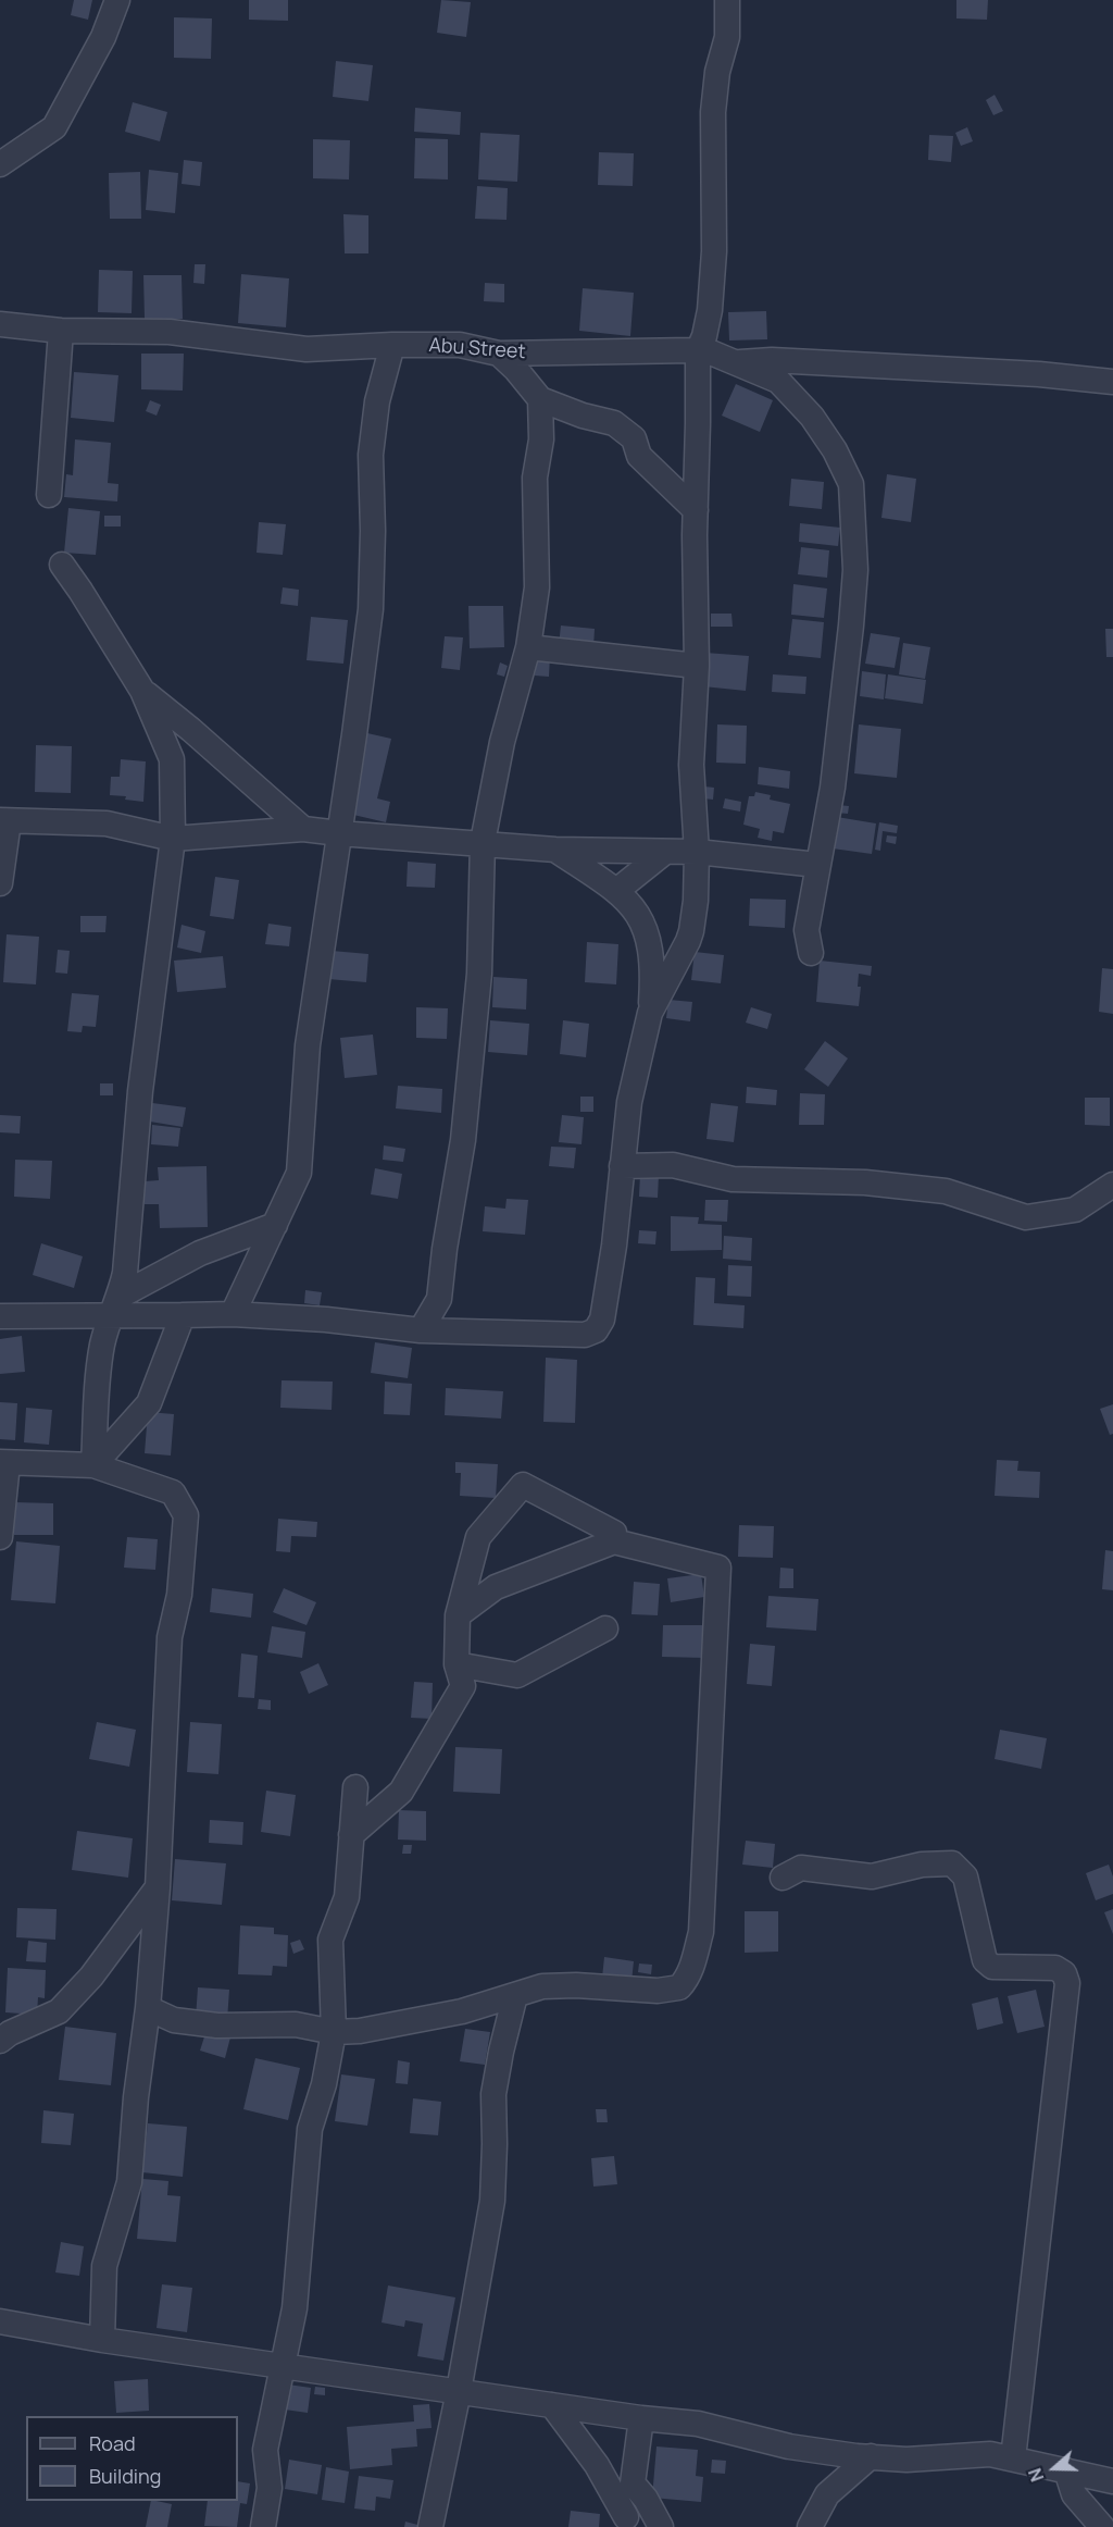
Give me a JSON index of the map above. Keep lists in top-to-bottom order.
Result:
{
  "streets": {
    "street": ["Abu Street"]
  },
  "legend": ["Road", "Building"],
  "north": "left"
}
